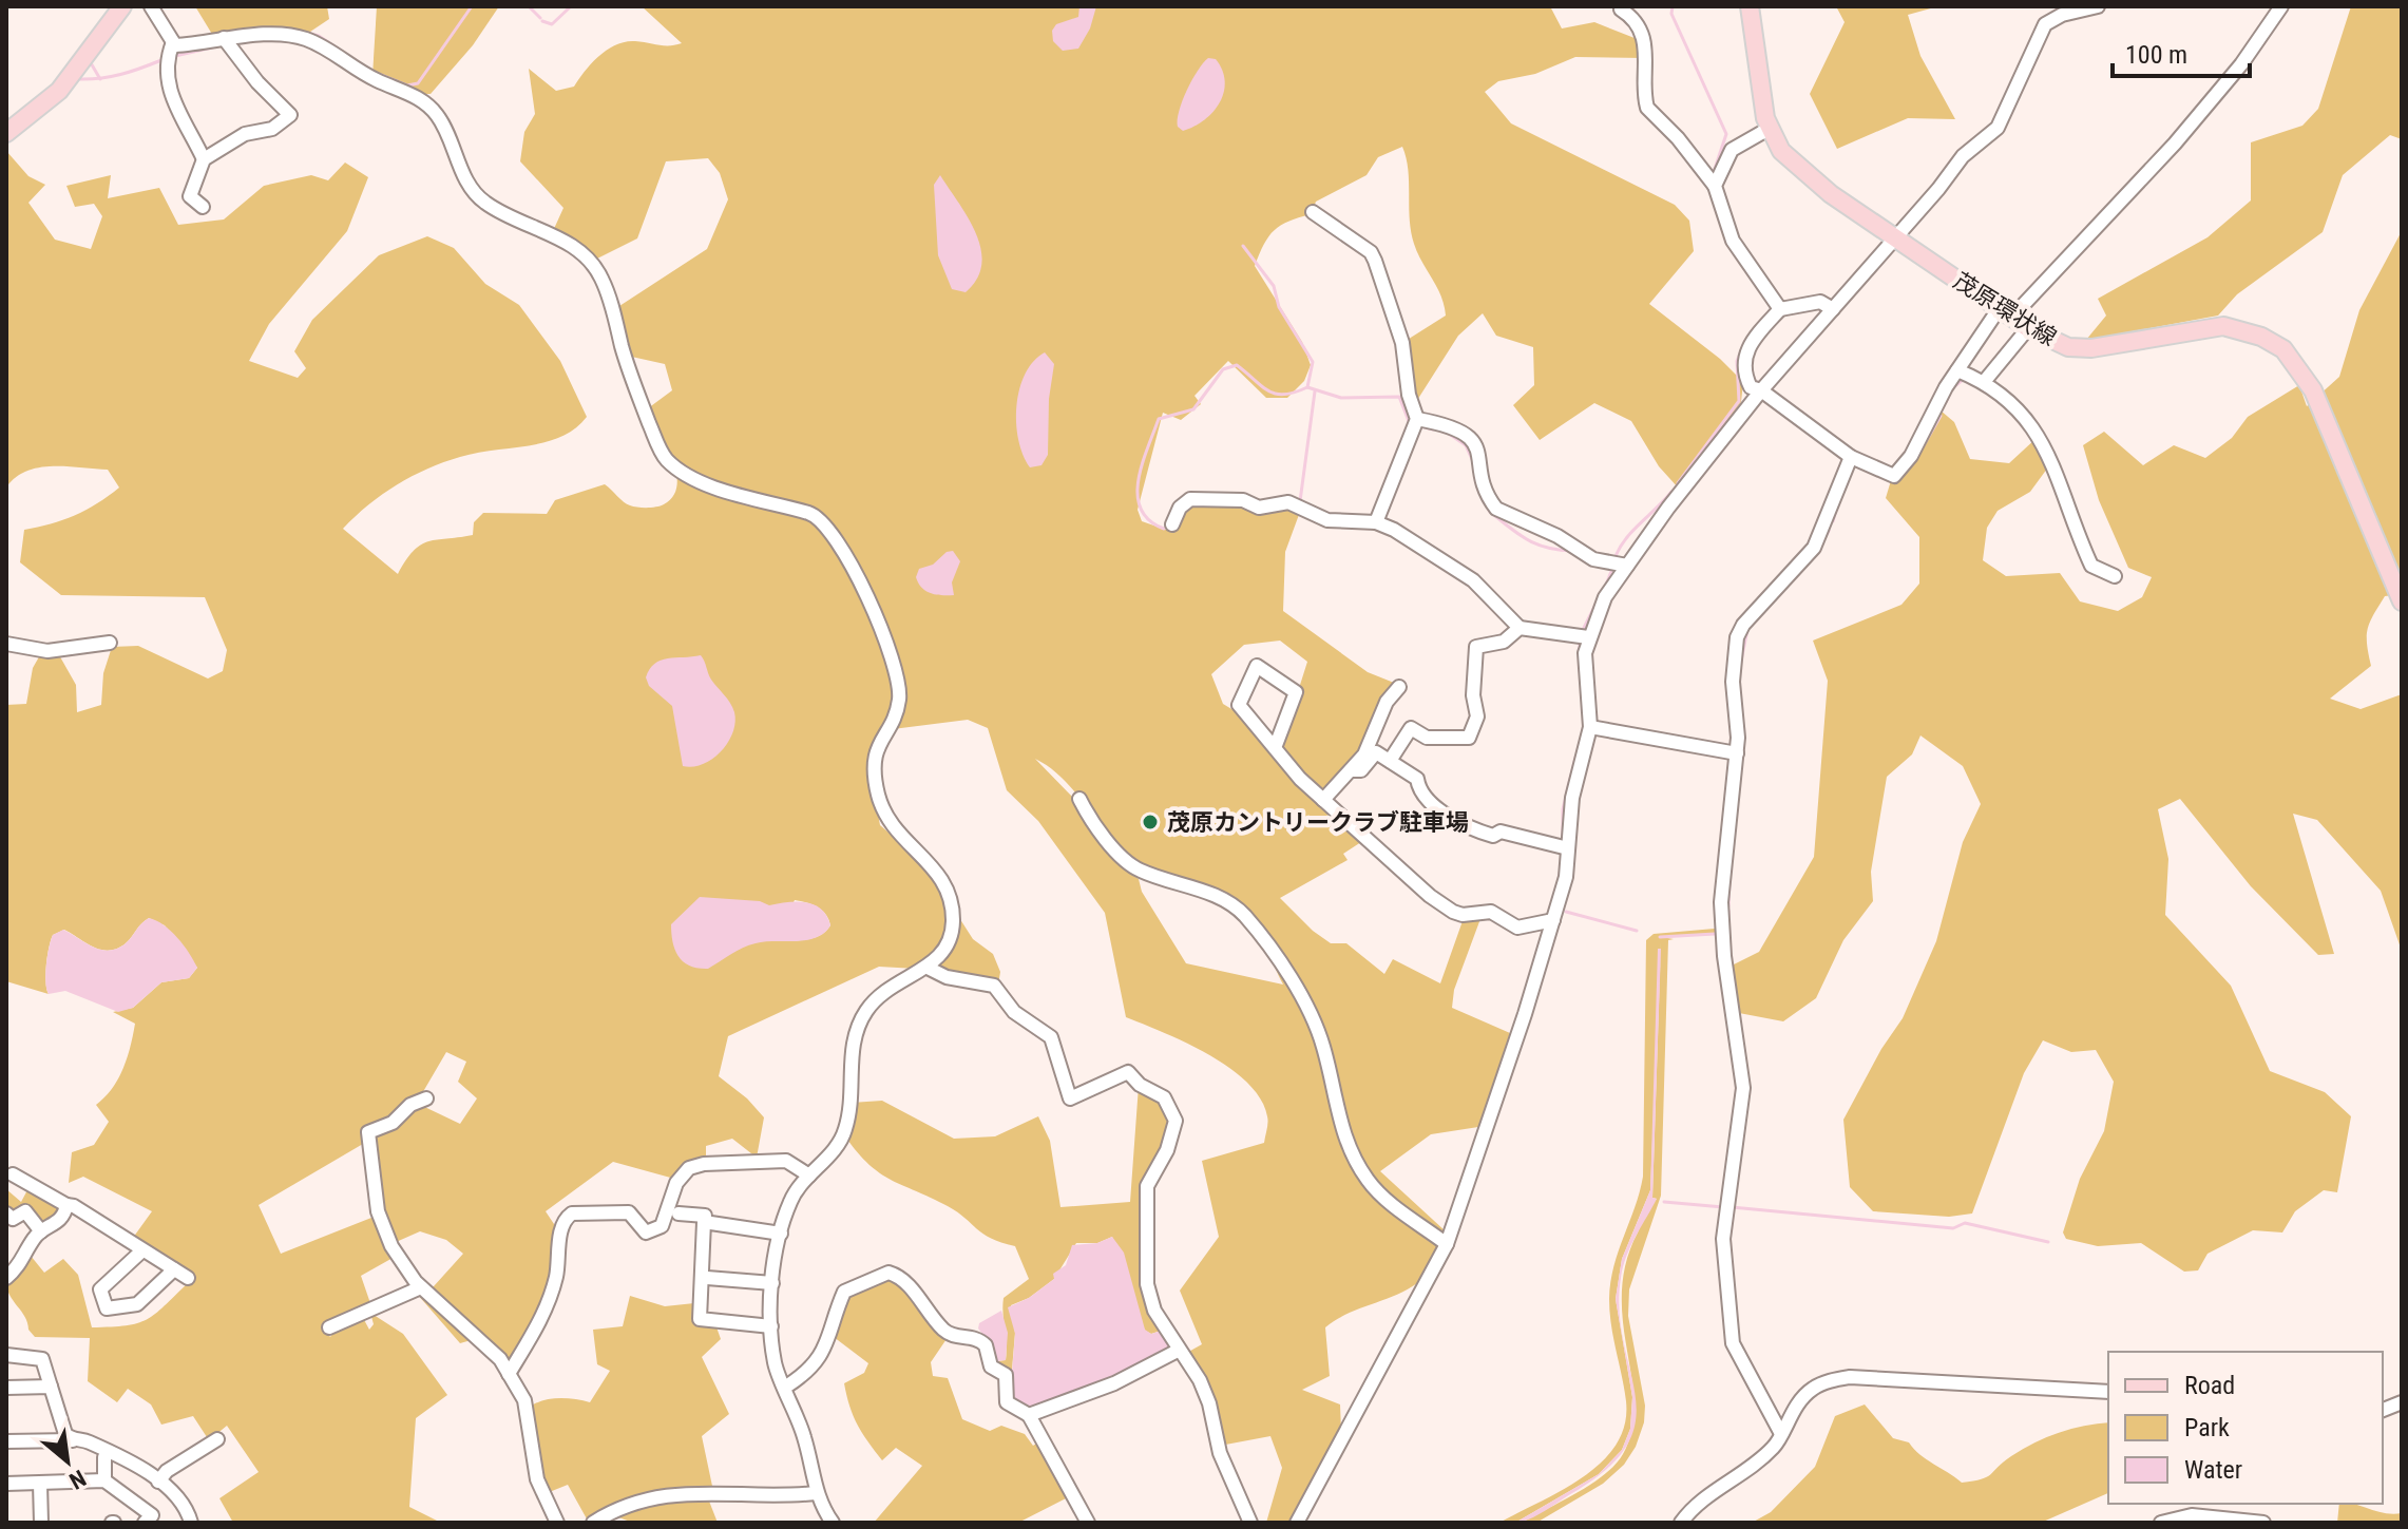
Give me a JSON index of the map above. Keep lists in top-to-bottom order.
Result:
{
  "streets": {
    "main road": ["茂原環状線"]
  },
  "places": ["茂原カントリークラブ駐車場"],
  "legend": ["Road", "Park", "Water"],
  "scale_bar": "100 m",
  "north": "bottom right"
}
